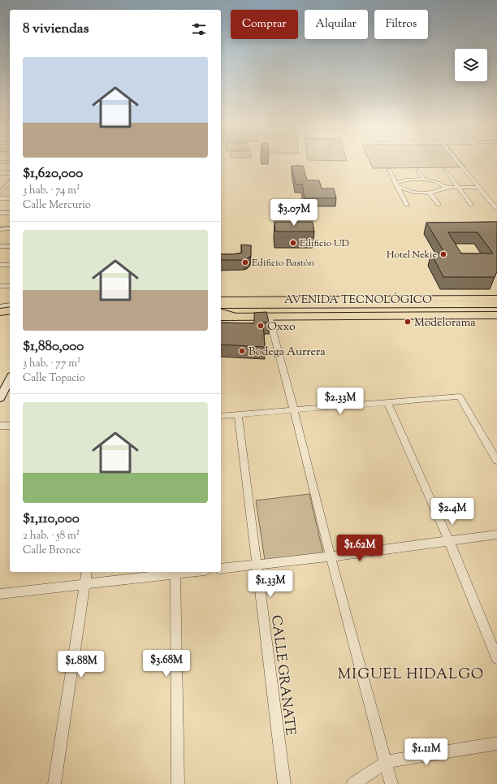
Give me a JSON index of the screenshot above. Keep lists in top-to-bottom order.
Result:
{
  "streets": {
    "highway": ["AVENIDA TECNOLÓGICO"],
    "street": ["CALLE GRANATE"]
  },
  "districts": ["MIGUEL HIDALGO"],
  "places": [
    "Edificio UD",
    "Hotel Nekie",
    "Edificio Bastón",
    "Modelorama",
    "Oxxo",
    "Bodega Aurrera"
  ],
  "page": {
    "chip": ["Comprar", "Alquilar", "Filtros"],
    "heading": "8 viviendas",
    "list": [
      {
        "name": "$1,620,000",
        "note": "3 hab. · 74 m² · Calle Mercurio"
      },
      {
        "name": "$1,880,000",
        "note": "3 hab. · 77 m² · Calle Topacio"
      },
      {
        "name": "$1,110,000",
        "note": "2 hab. · 58 m² · Calle Bronce"
      }
    ],
    "price": [
      "$3.07M",
      "$2.33M",
      "$2.4M",
      "$1.62M",
      "$1.33M",
      "$3.68M",
      "$1.88M",
      "$1.11M"
    ]
  }
}
